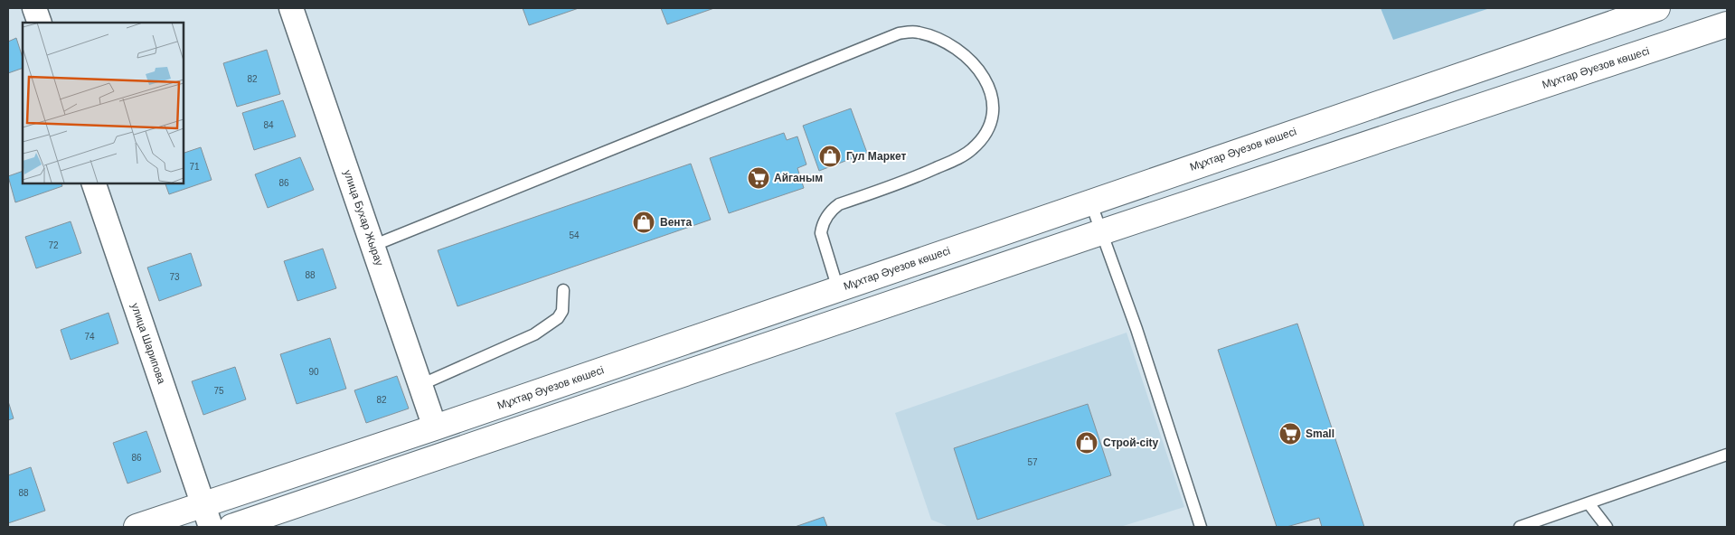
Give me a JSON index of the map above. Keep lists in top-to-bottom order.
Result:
{
  "streets": {
    "main road": ["Мұхтар Әуезов көшесі"],
    "street": ["улица Бухар Жырау", "улица Шарипова"]
  },
  "crossings": [
    ["Мұхтар Әуезов көшесі", "улица Бухар Жырау"],
    ["Мұхтар Әуезов көшесі", "улица Шарипова"]
  ],
  "places": {
    "shop": ["Гул Маркет", "Вента", "Строй-city"],
    "supermarket": ["Айганым", "Small"]
  },
  "house_numbers": [
    "82",
    "84",
    "71",
    "86",
    "54",
    "72",
    "88",
    "73",
    "74",
    "90",
    "75",
    "82",
    "86",
    "57",
    "88"
  ]
}
